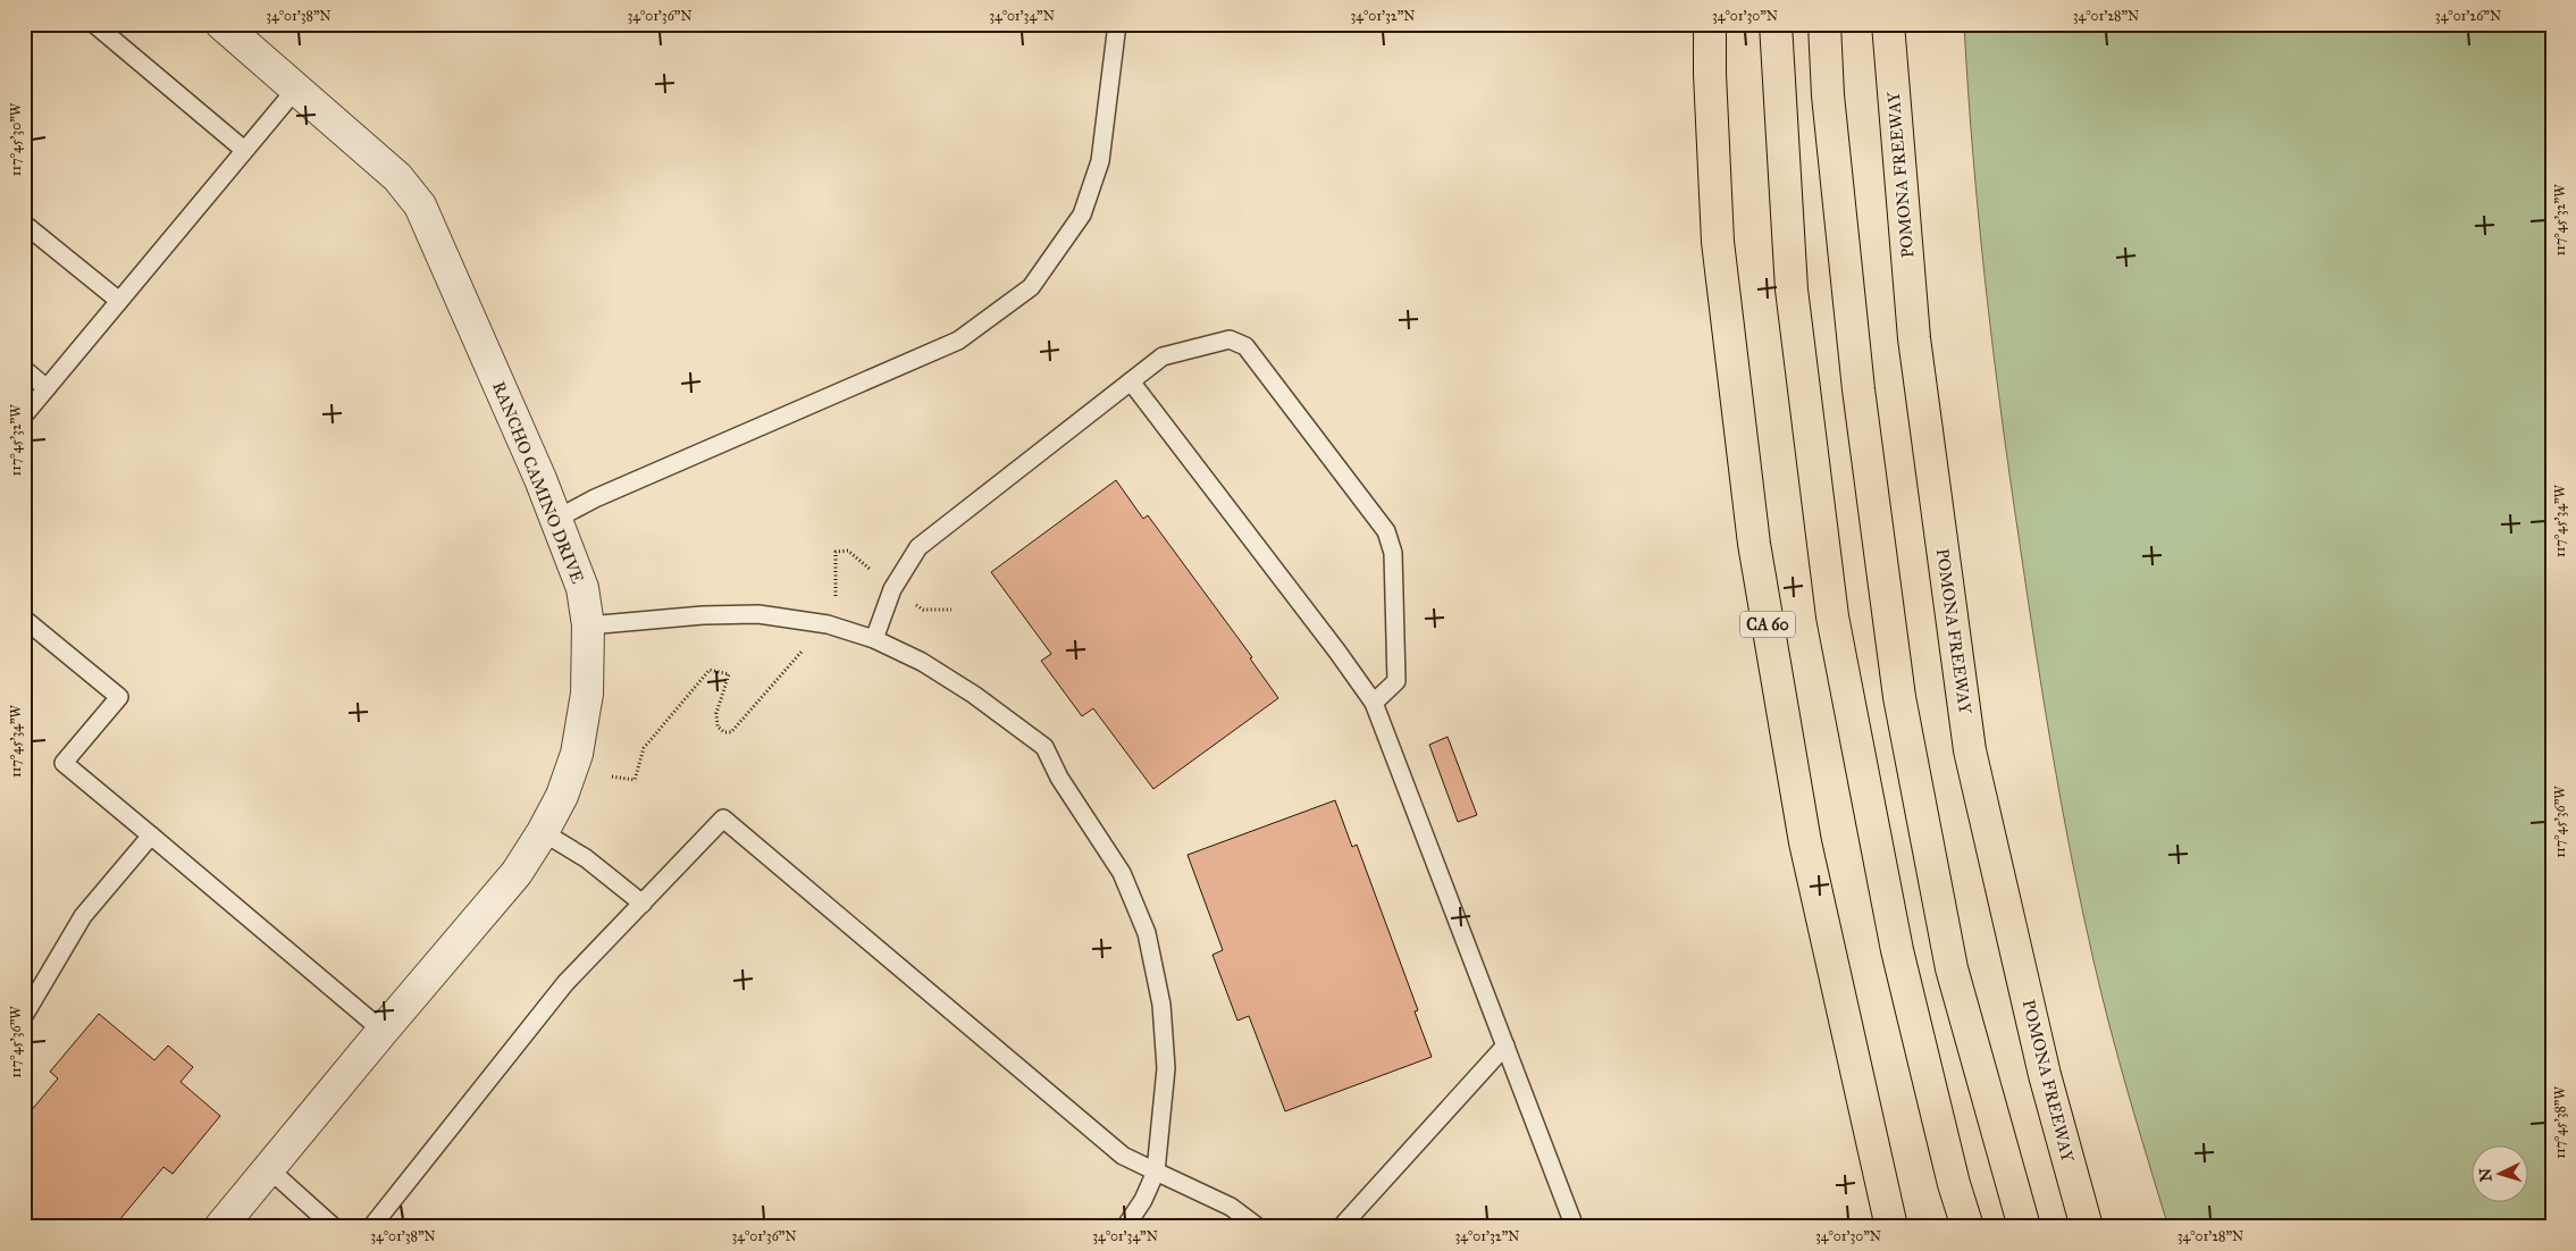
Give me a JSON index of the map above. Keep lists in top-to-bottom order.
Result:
{
  "streets": {
    "highway": ["POMONA FREEWAY", "CA 60"],
    "street": ["RANCHO CAMINO DRIVE"]
  },
  "north": "left",
  "coordinates": [
    "34°01'38\"N",
    "34°01'36\"N",
    "34°01'34\"N",
    "34°01'32\"N",
    "34°01'30\"N",
    "34°01'28\"N",
    "34°01'26\"N",
    "117°45'30\"W",
    "117°45'32\"W",
    "117°45'34\"W",
    "117°45'36\"W",
    "117°45'38\"W"
  ]
}
